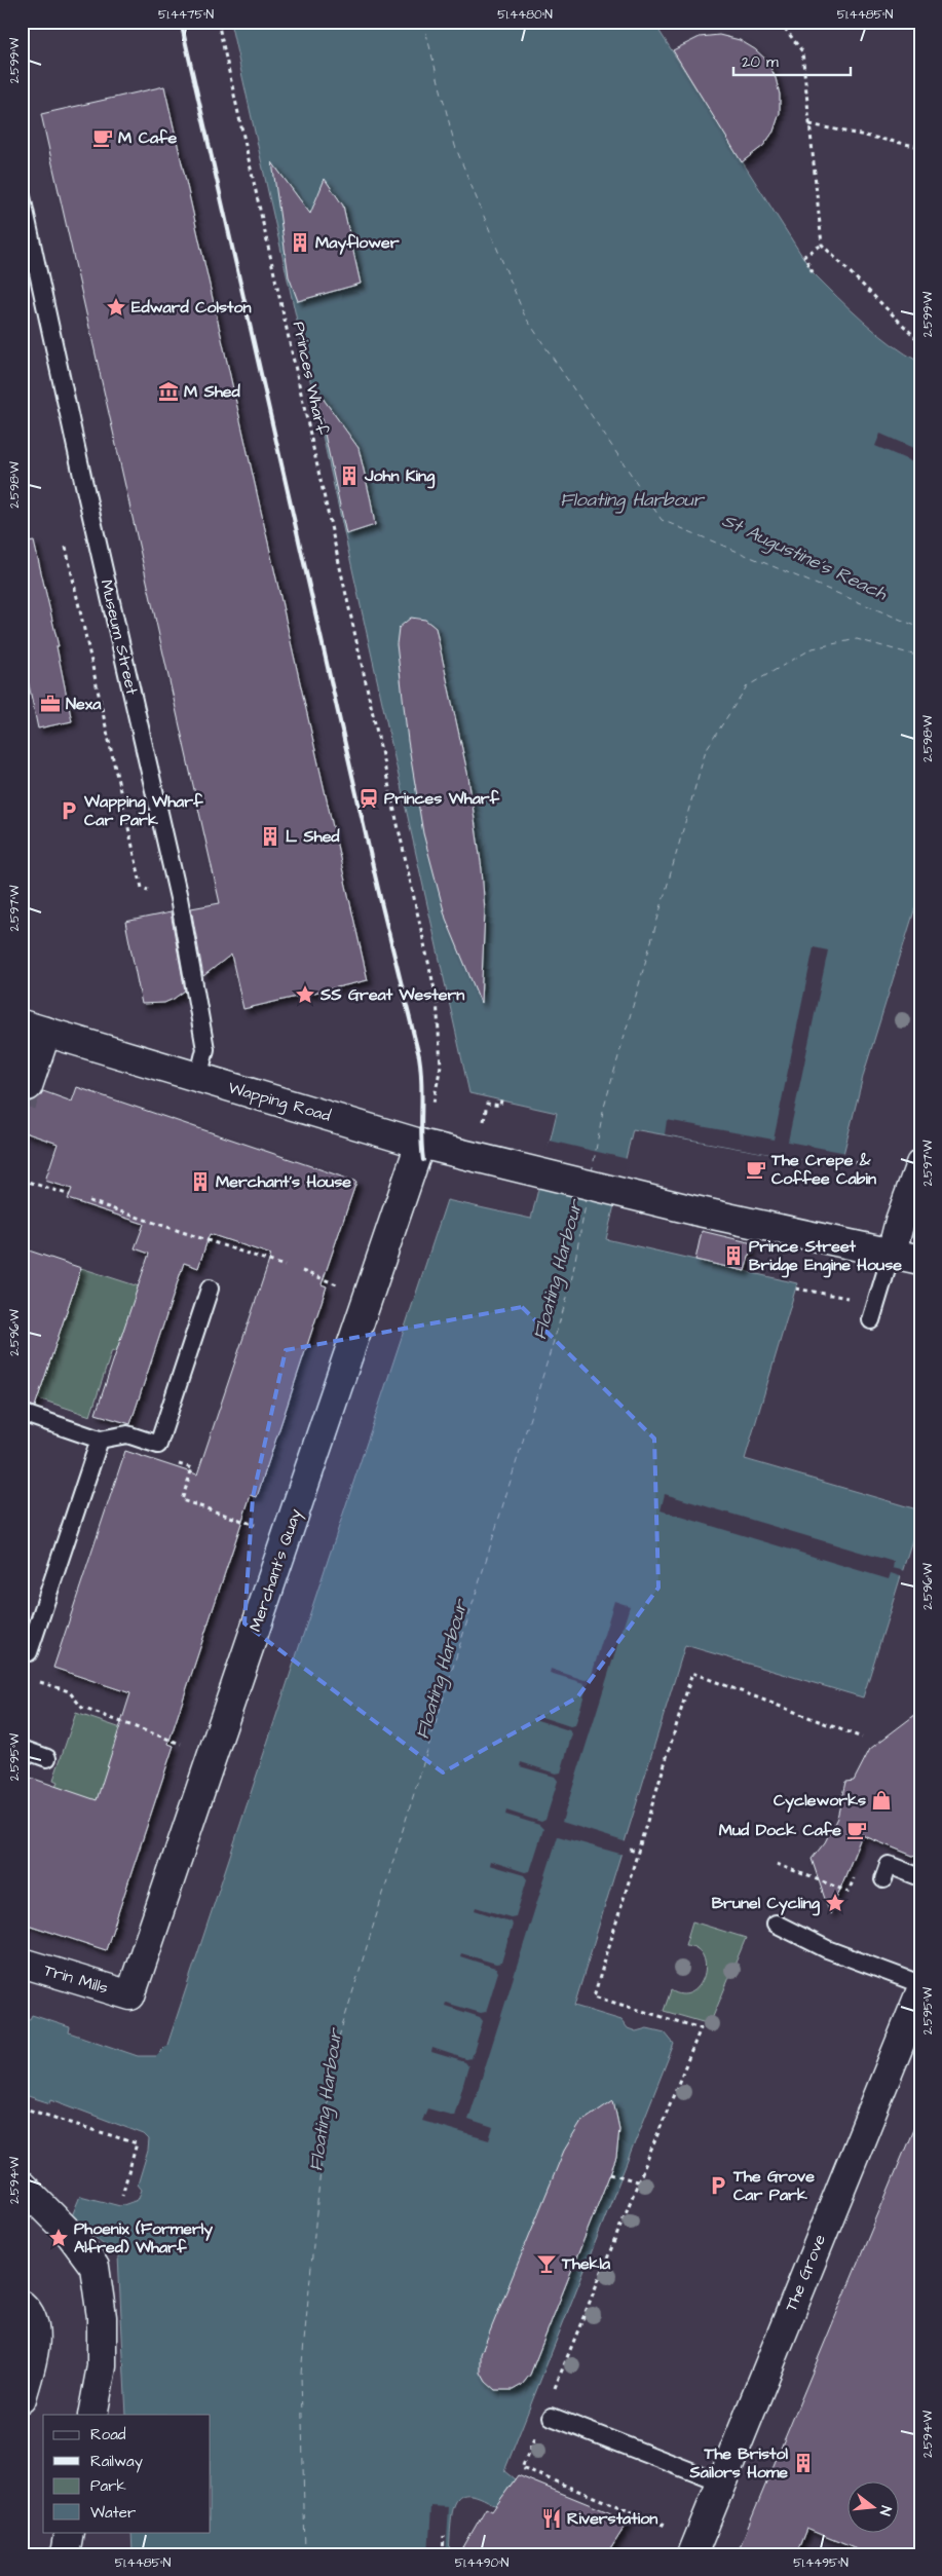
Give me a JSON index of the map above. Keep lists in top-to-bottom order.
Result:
{
  "streets": {
    "street": [
      "Wapping Road",
      "Merchant's Quay",
      "Trin Mills",
      "The Grove"
    ],
    "lane": ["Museum Street"],
    "path": ["Princes Wharf"]
  },
  "crossings": [
    ["Museum Street", "Wapping Road"],
    ["Wapping Road", "Merchant's Quay"],
    ["Merchant's Quay", "Trin Mills"]
  ],
  "water": ["Floating Harbour", "St Augustine's Reach"],
  "places": {
    "cafe": ["M Cafe", "The Crepe & Coffee Cabin", "Mud Dock Cafe"],
    "building": [
      "Mayflower",
      "John King",
      "L Shed",
      "Merchant's House",
      "Prince Street Bridge Engine House",
      "The Bristol Sailors Home"
    ],
    "place": [
      "Edward Colston",
      "SS Great Western",
      "Brunel Cycling",
      "Phoenix (Formerly Alfred) Wharf"
    ],
    "museum": ["M Shed"],
    "office": ["Nexa"],
    "station": ["Princes Wharf"],
    "parking": ["Wapping Wharf Car Park", "The Grove Car Park"],
    "shop": ["Cycleworks"],
    "bar": ["Thekla"],
    "restaurant": ["Riverstation"]
  },
  "legend": [
    "Road",
    "Railway",
    "Park",
    "Water"
  ],
  "scale_bar": "20 m",
  "north": "right",
  "coordinates": [
    "51.4475°N",
    "51.4480°N",
    "51.4485°N",
    "2.599°W",
    "2.598°W",
    "2.597°W",
    "2.596°W",
    "2.595°W",
    "2.594°W",
    "51.4490°N",
    "51.4495°N"
  ]
}
